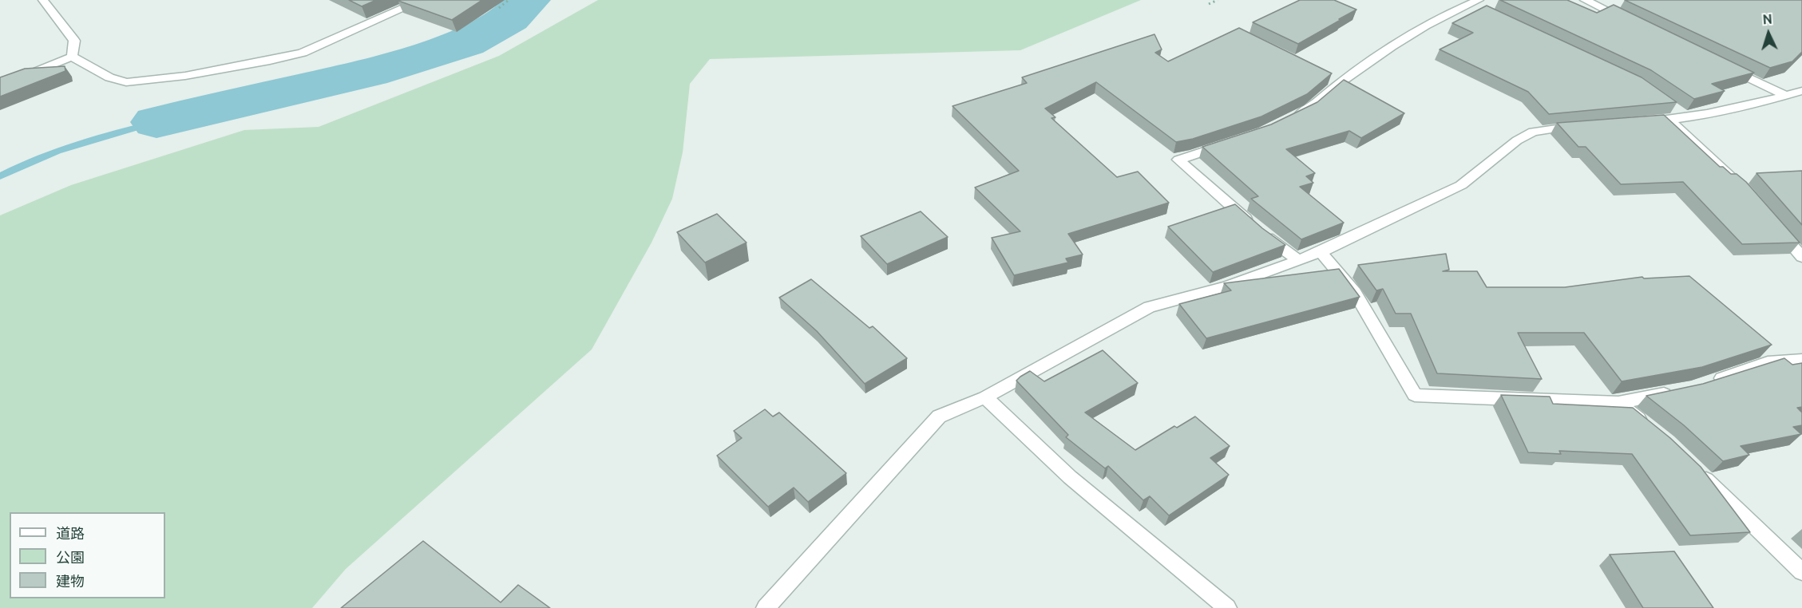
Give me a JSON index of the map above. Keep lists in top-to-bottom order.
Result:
{
  "legend": ["道路", "公園", "建物"],
  "north": "top"
}
